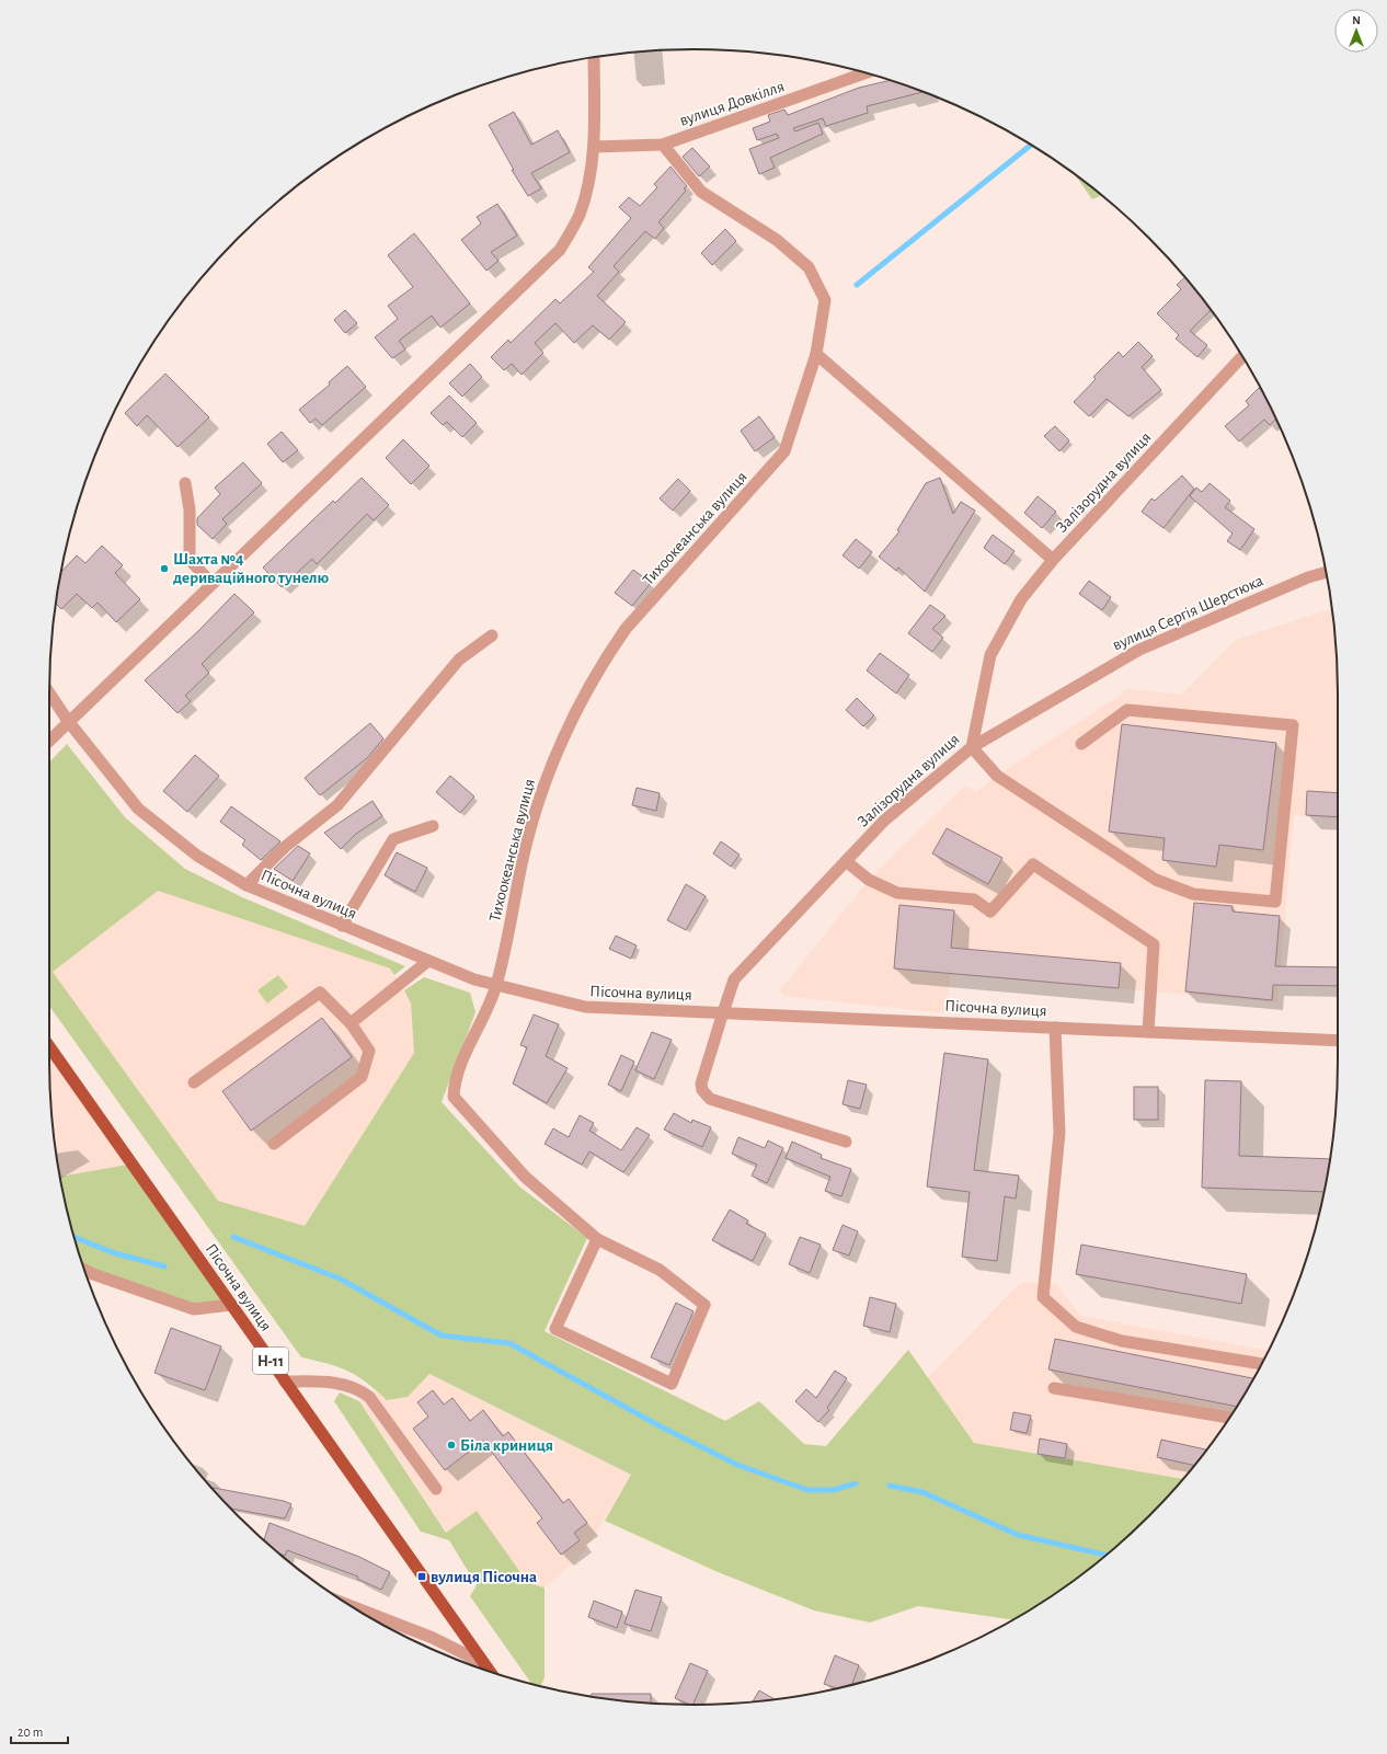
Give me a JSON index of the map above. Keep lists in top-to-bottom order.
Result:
{
  "streets": {
    "main road": ["Пісочна вулиця", "Н-11"],
    "street": [
      "вулиця Довкілля",
      "Залізорудна вулиця",
      "Тихоокеанська вулиця",
      "вулиця Сергія Шерстюка"
    ]
  },
  "crossings": [
    ["вулиця Довкілля", "Тихоокеанська вулиця"],
    ["Залізорудна вулиця", "вулиця Сергія Шерстюка"],
    ["Залізорудна вулиця", "Пісочна вулиця"],
    ["Тихоокеанська вулиця", "Пісочна вулиця"]
  ],
  "places": {
    "other": ["Шахта №4 дериваційного тунелю", "Біла криниця"],
    "transit": ["вулиця Пісочна"]
  },
  "scale_bar": "20 m",
  "north": "top"
}
